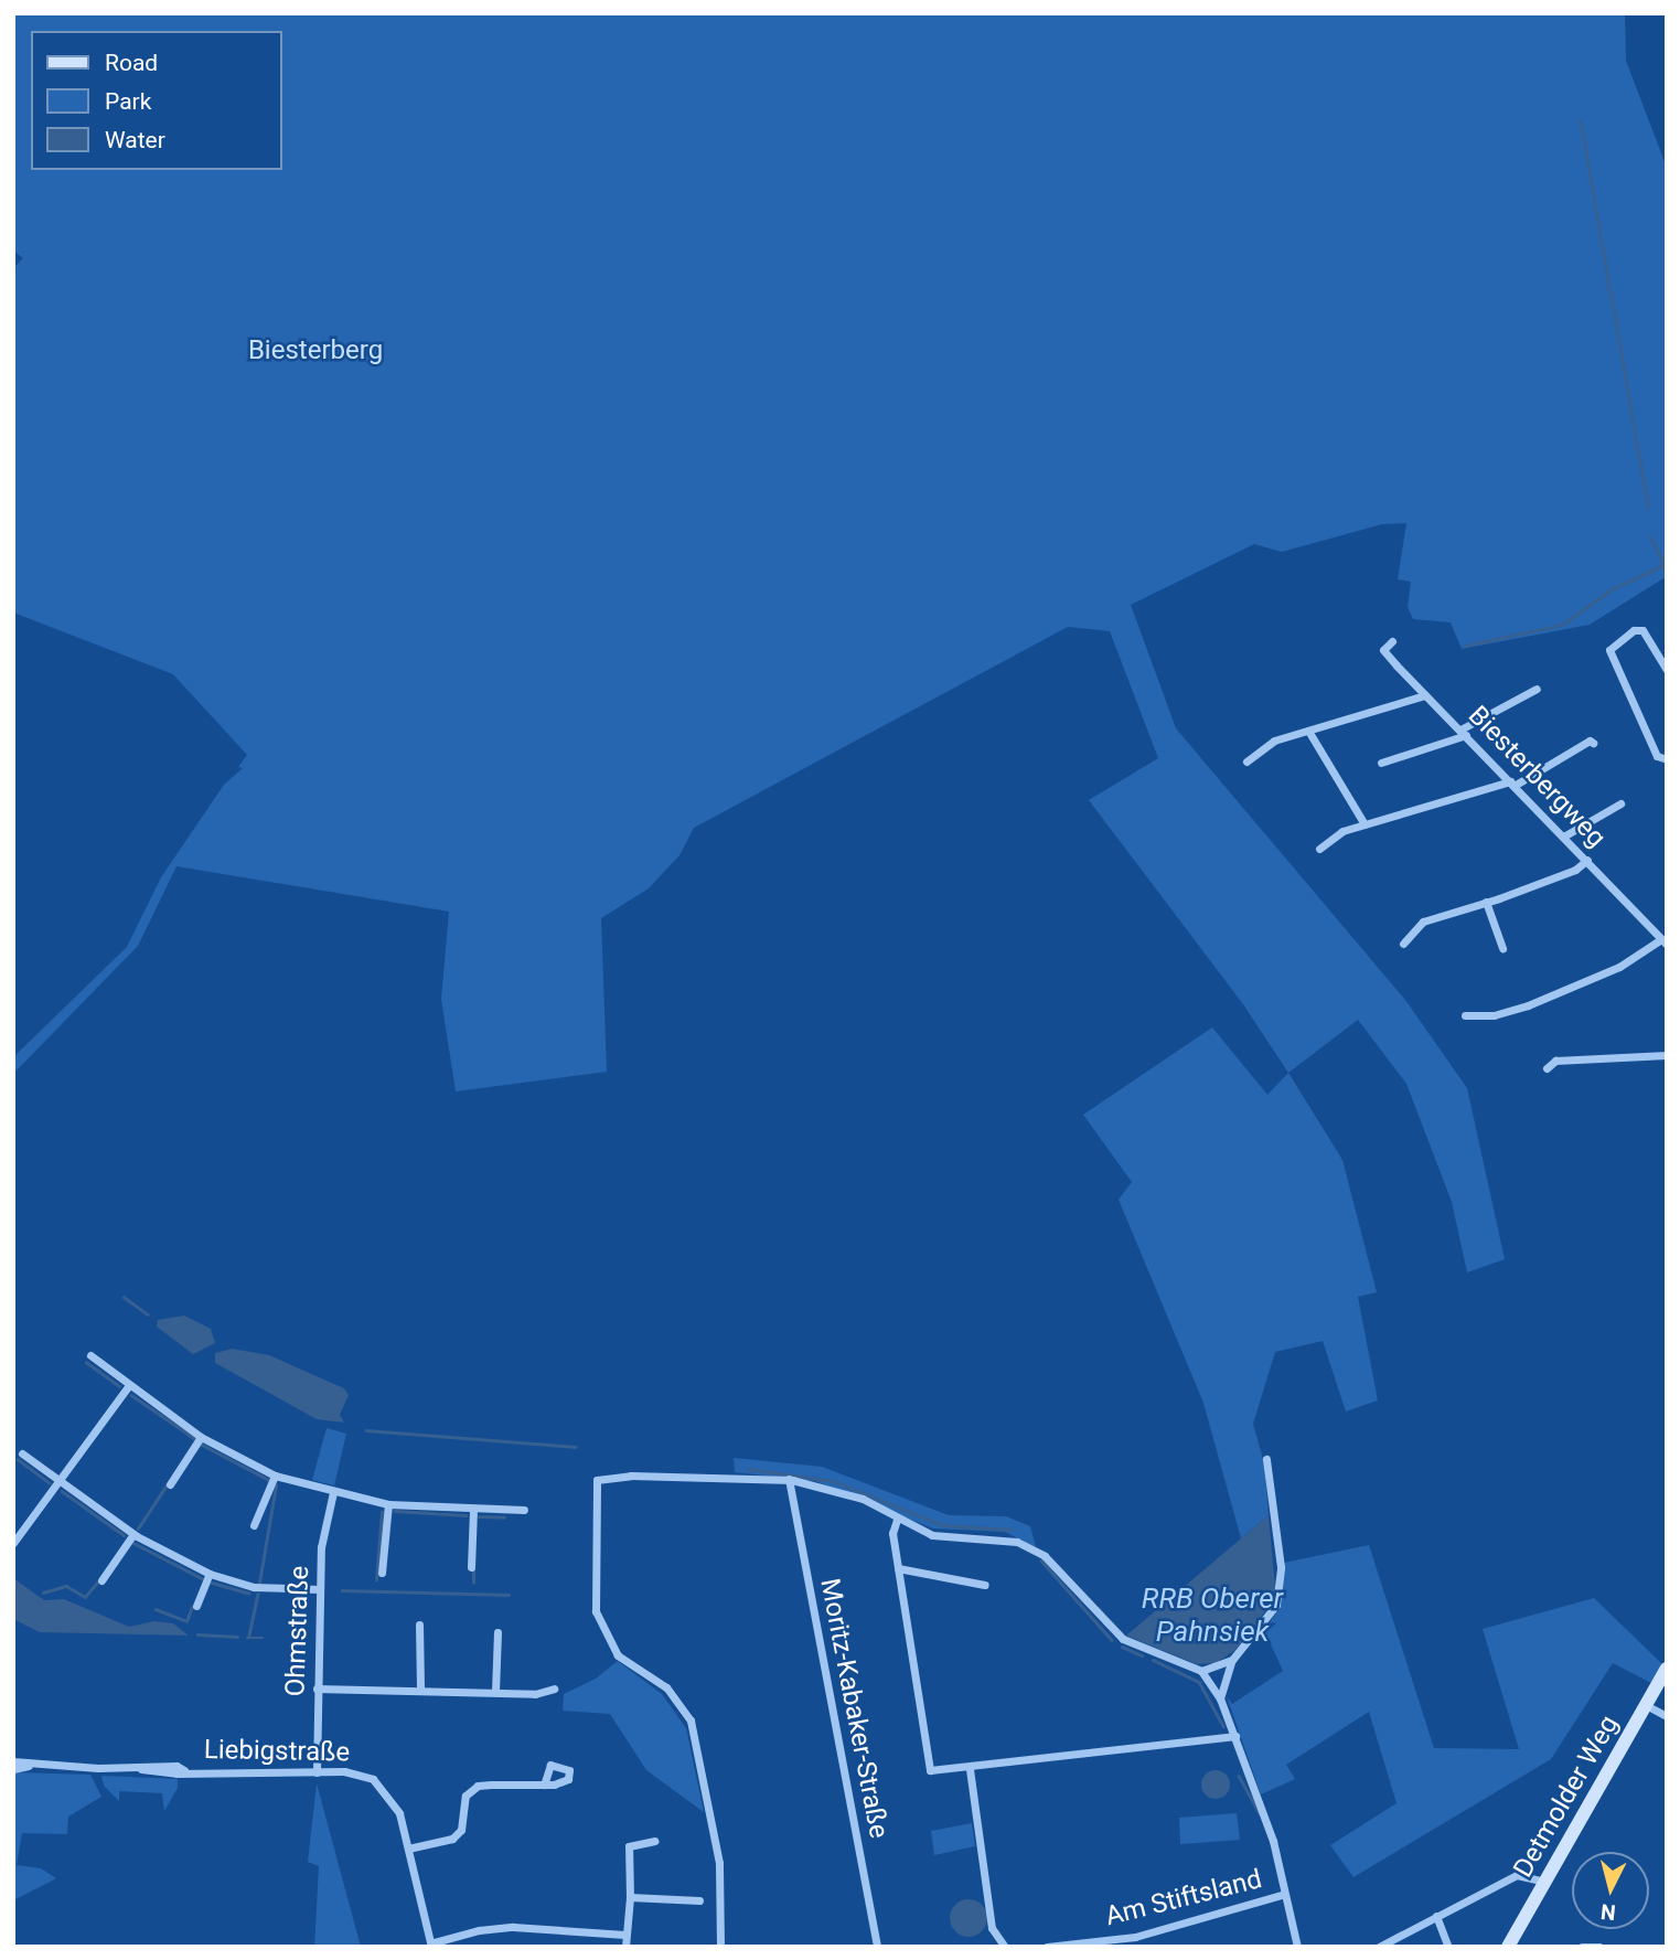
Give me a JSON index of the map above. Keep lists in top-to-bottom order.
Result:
{
  "streets": {
    "street": [
      "Biesterbergweg",
      "Ohmstraße",
      "Moritz-Kabaker-Straße",
      "Liebigstraße",
      "Detmolder Weg",
      "Am Stiftsland"
    ]
  },
  "crossings": [
    ["Ohmstraße", "Liebigstraße"]
  ],
  "water": ["RRB Oberer Pahnsiek"],
  "parks": ["Biesterberg"],
  "legend": ["Road", "Park", "Water"],
  "north": "bottom"
}
